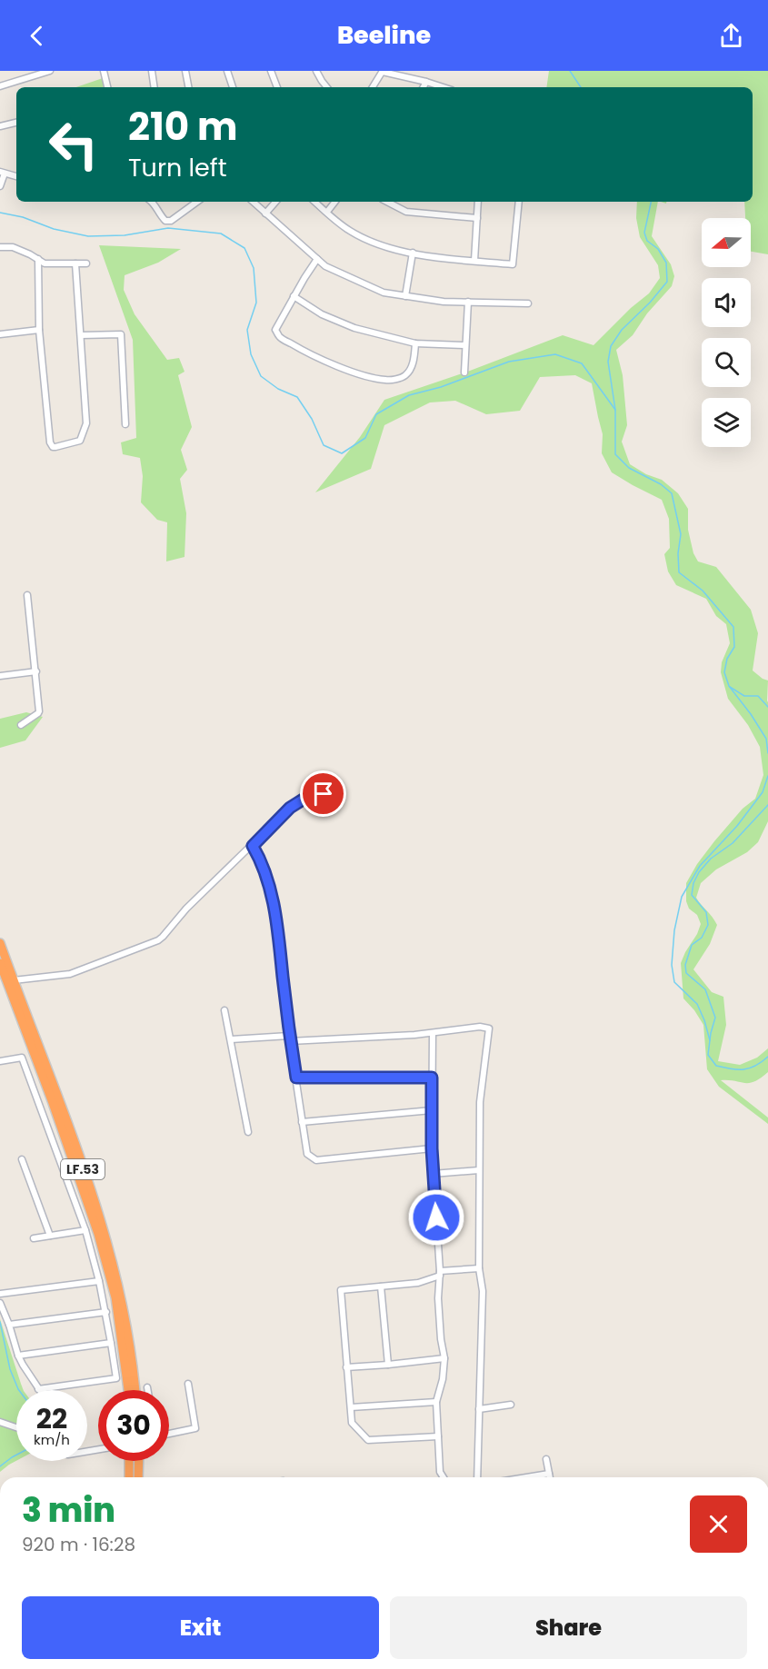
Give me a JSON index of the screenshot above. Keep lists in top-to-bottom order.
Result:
{
  "streets": {
    "highway": ["LF.53"]
  },
  "north": "left",
  "page": {
    "header": "Beeline",
    "turn": ["210 m", "Turn left"],
    "speed": "22 km/h",
    "limit": "30",
    "heading": ["3 min", "920 m · 16:28"],
    "buttons": ["Exit", "Share"]
  }
}
